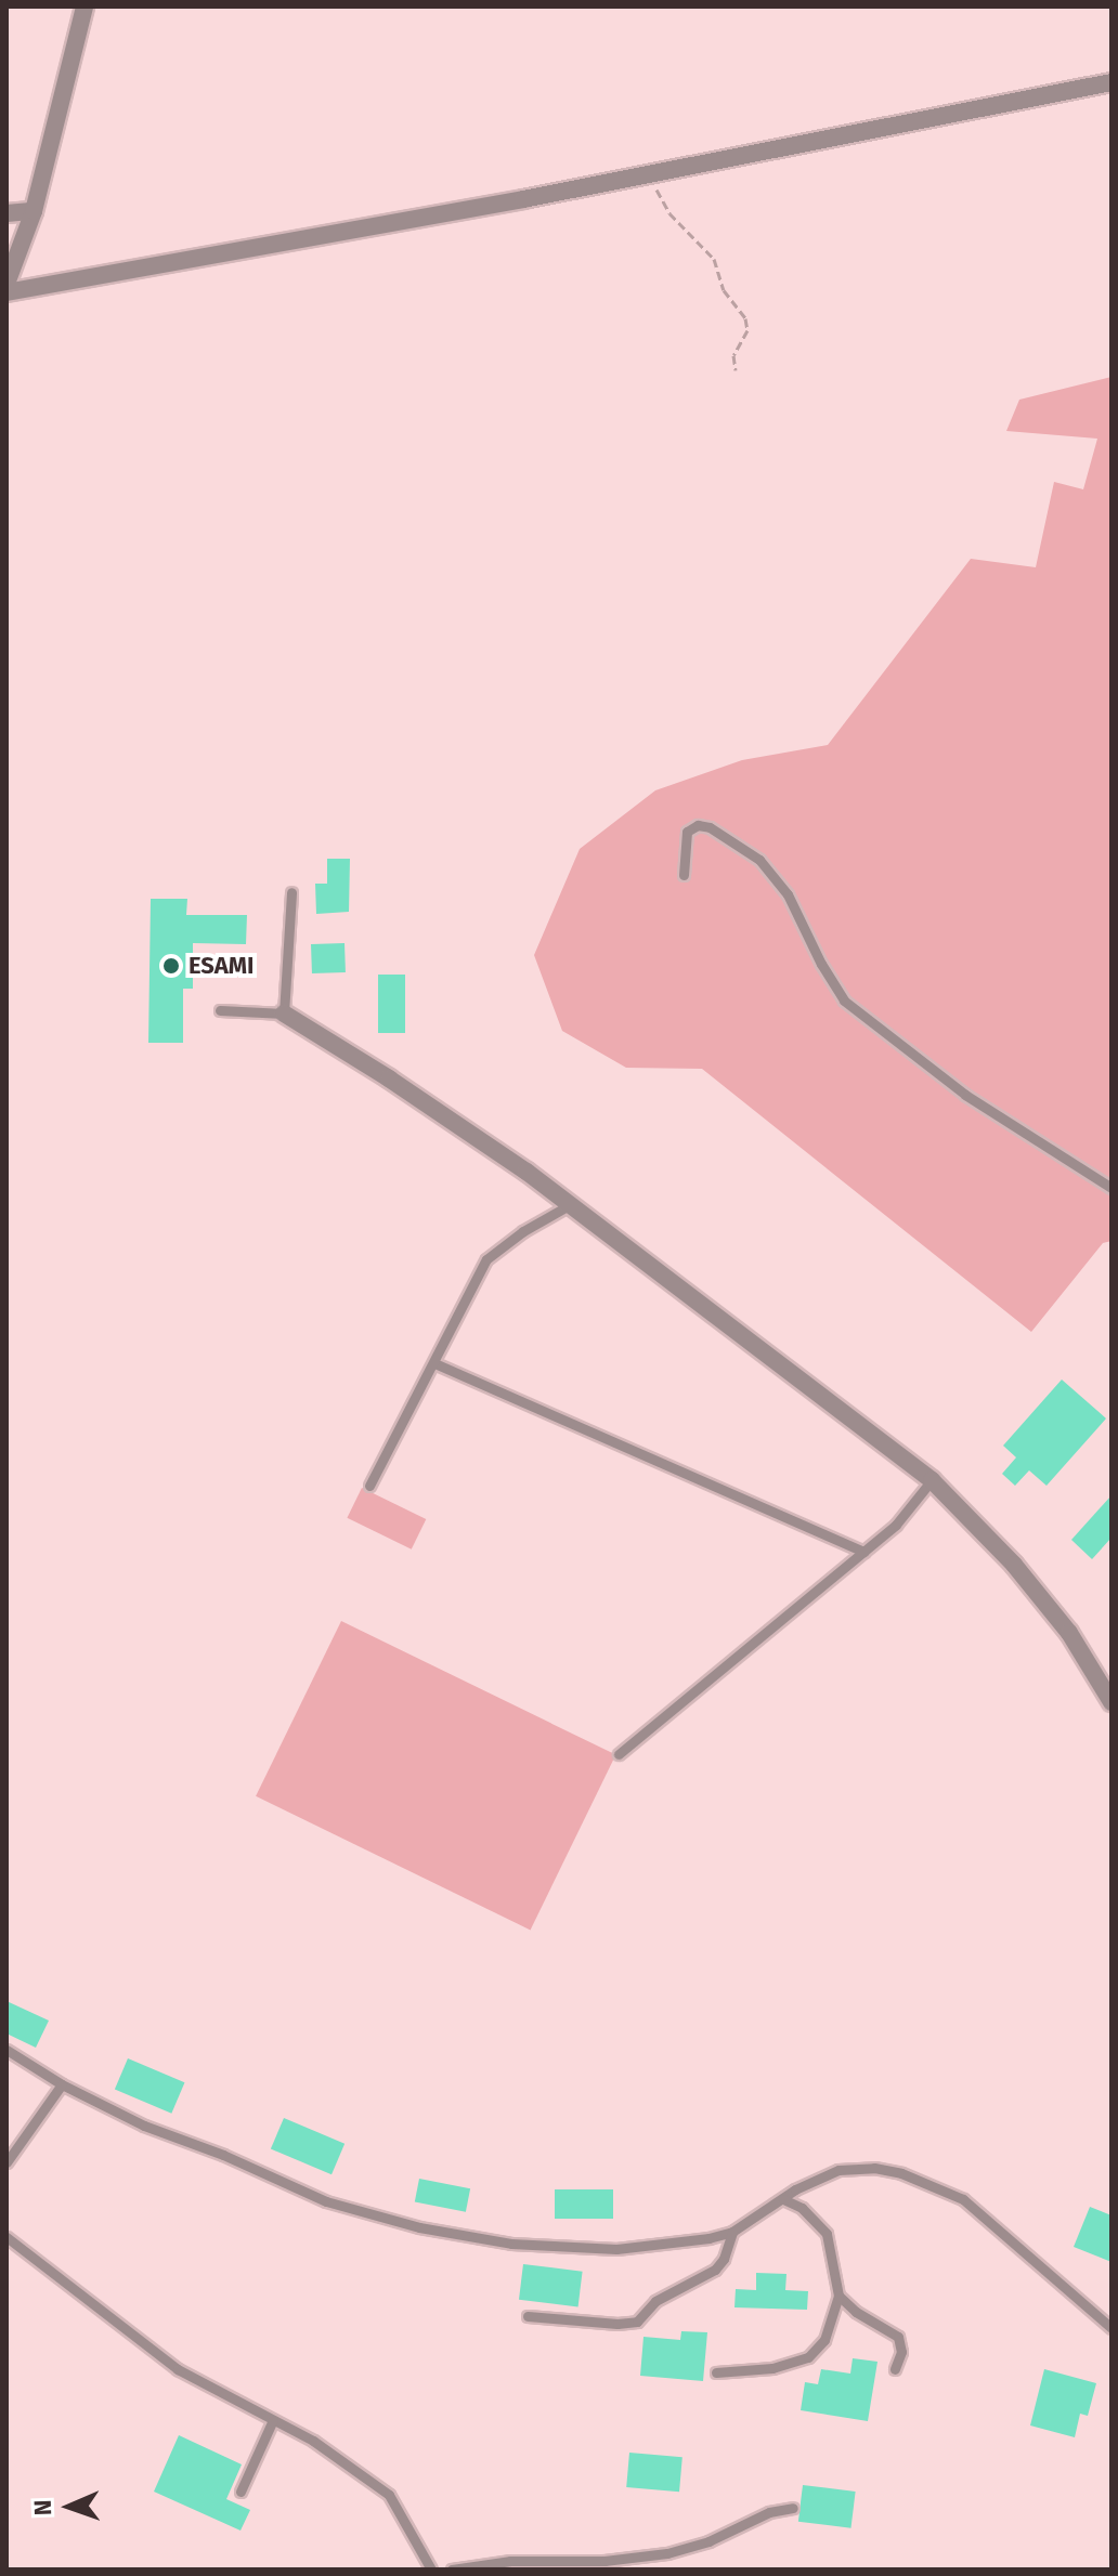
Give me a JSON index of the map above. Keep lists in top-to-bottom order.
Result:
{
  "places": ["ESAMI"],
  "north": "left"
}
